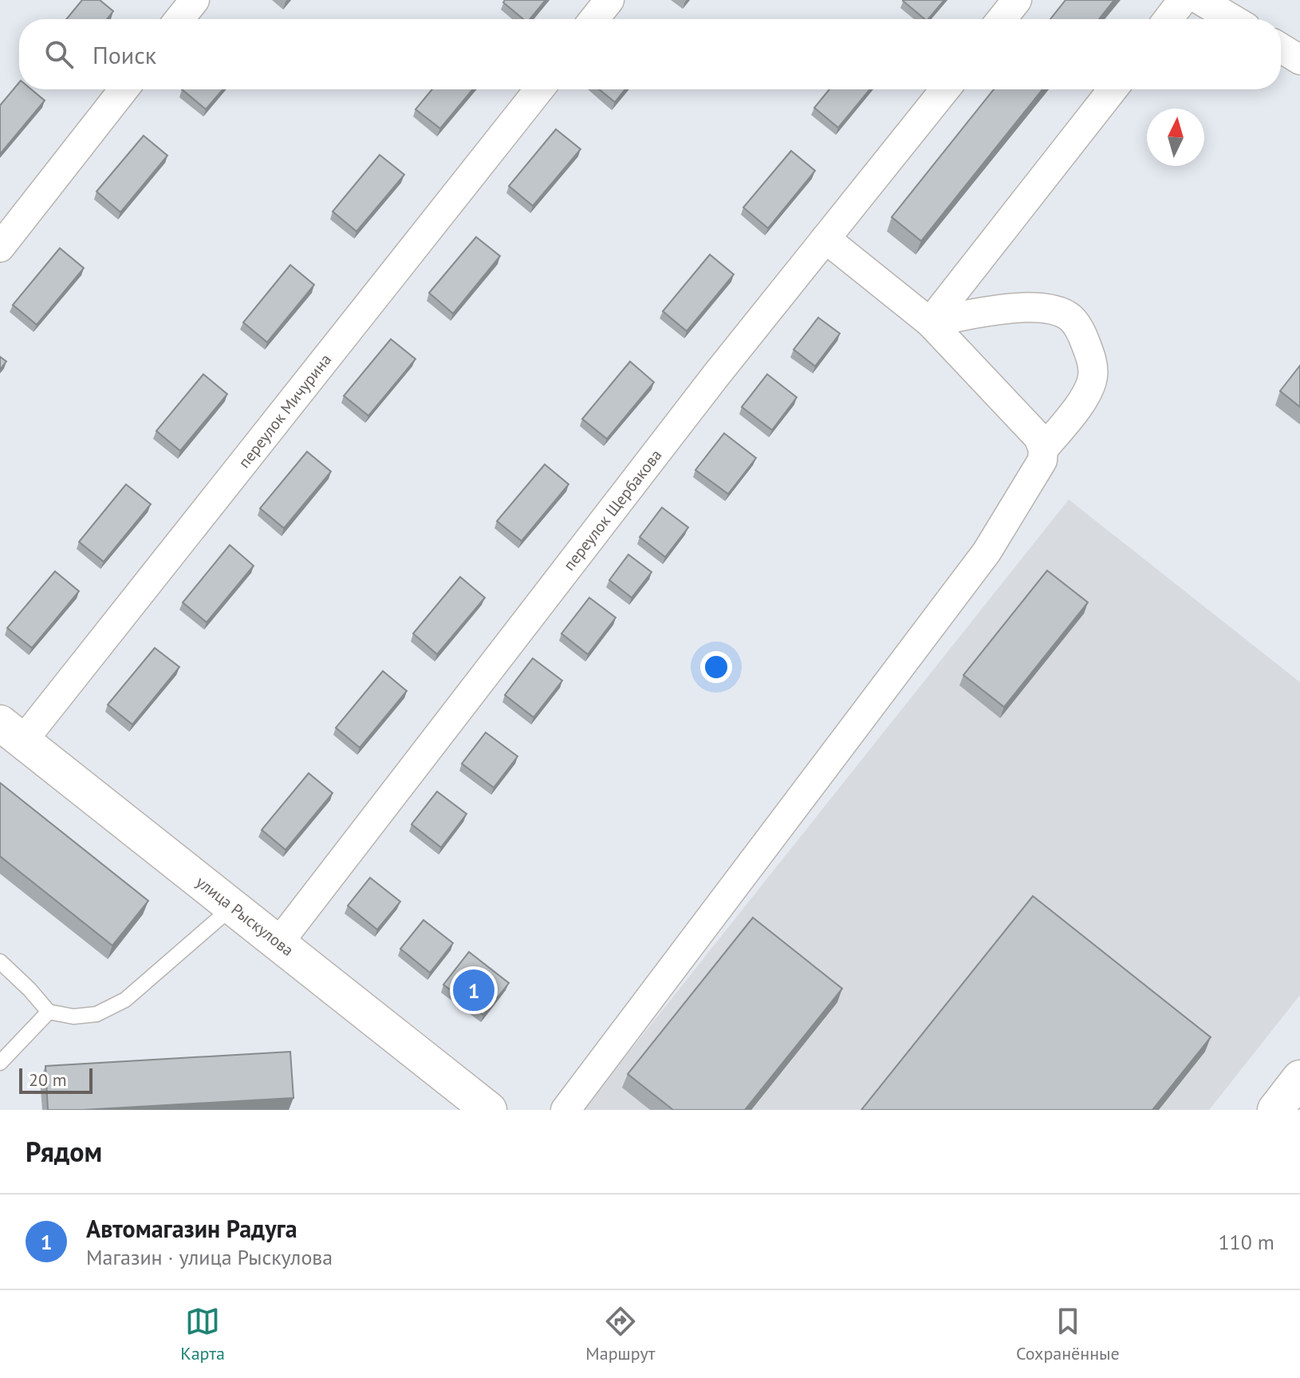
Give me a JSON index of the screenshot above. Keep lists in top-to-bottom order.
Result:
{
  "streets": {
    "street": ["переулок Мичурина", "переулок Щербакова", "улица Рыскулова"]
  },
  "crossings": [
    ["переулок Мичурина", "улица Рыскулова"],
    ["переулок Щербакова", "улица Рыскулова"]
  ],
  "scale_bar": "20 m",
  "north": "top",
  "page": {
    "search": "Поиск",
    "pins": "1",
    "scale": "20 m",
    "heading": "Рядом",
    "list": [
      {
        "mark": "1",
        "name": "Автомагазин Радуга",
        "note": "Магазин · улица Рыскулова",
        "value": "110 m"
      }
    ],
    "nav": ["Карта", "Маршрут", "Сохранённые"]
  }
}
